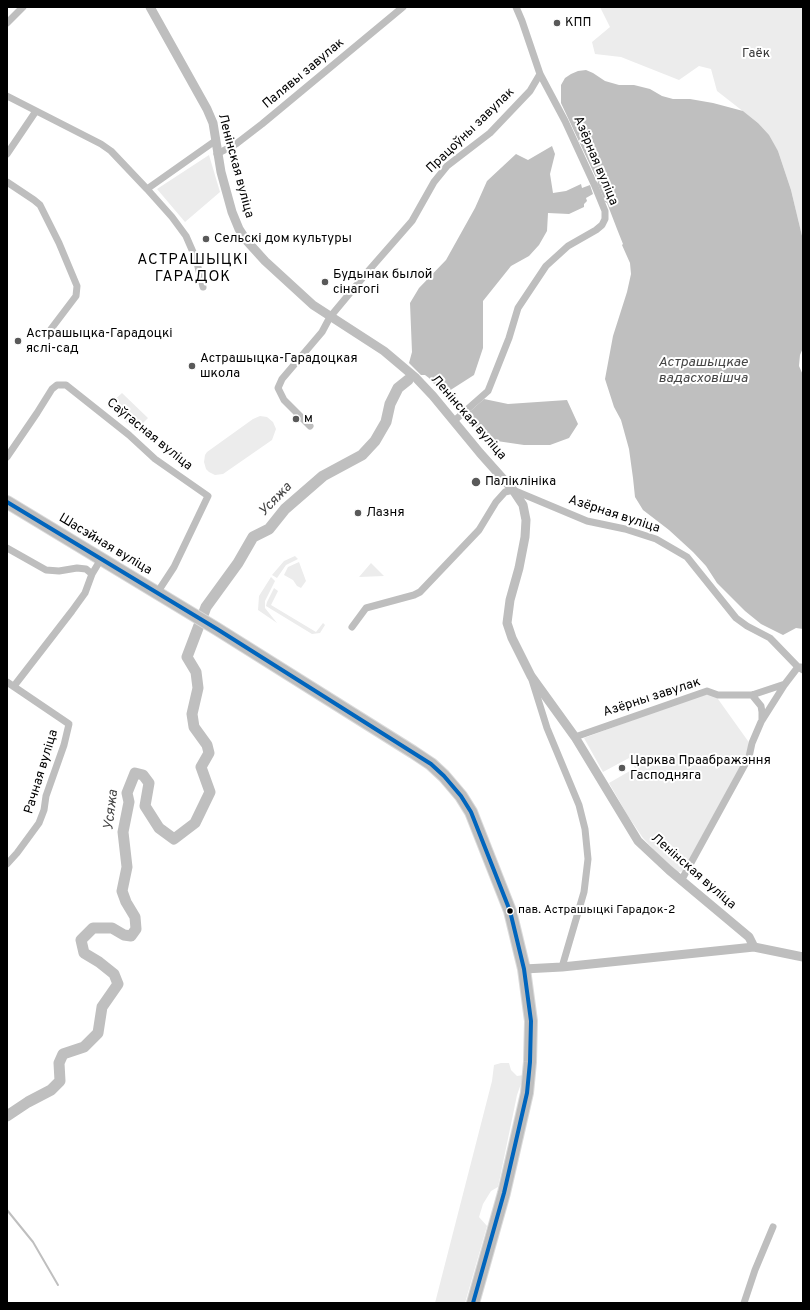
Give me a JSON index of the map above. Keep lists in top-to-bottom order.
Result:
{
  "streets": {
    "main road": ["Шасэйная вуліца"],
    "street": [
      "Палявы завулак",
      "Працоўны завулак",
      "Азёрная вуліца",
      "Ленінская вуліца",
      "Саўгасная вуліца",
      "Азёрны завулак",
      "Рачная вуліца"
    ]
  },
  "crossings": [
    ["Палявы завулак", "Ленінская вуліца"],
    ["Працоўны завулак", "Азёрная вуліца"],
    ["Працоўны завулак", "Ленінская вуліца"],
    ["Азёрная вуліца", "Ленінская вуліца"],
    ["Ленінская вуліца", "Азёрны завулак"],
    ["Саўгасная вуліца", "Шасэйная вуліца"]
  ],
  "districts": ["АСТРАШЫЦКІ ГАРАДОК"],
  "water": ["Астрашыцкае вадасховішча", "Усяжа"],
  "parks": ["Гаёк"],
  "places": [
    "КПП",
    "Сельскі дом культуры",
    "Будынак былой сінагогі",
    "Астрашыцка-Гарадоцкі яслі-сад",
    "Астрашыцка-Гарадоцкая школа",
    "м",
    "Паліклініка",
    "Лазня",
    "Царква Праабражэння Гасподняга",
    "пав. Астрашыцкі Гарадок-2"
  ]
}
